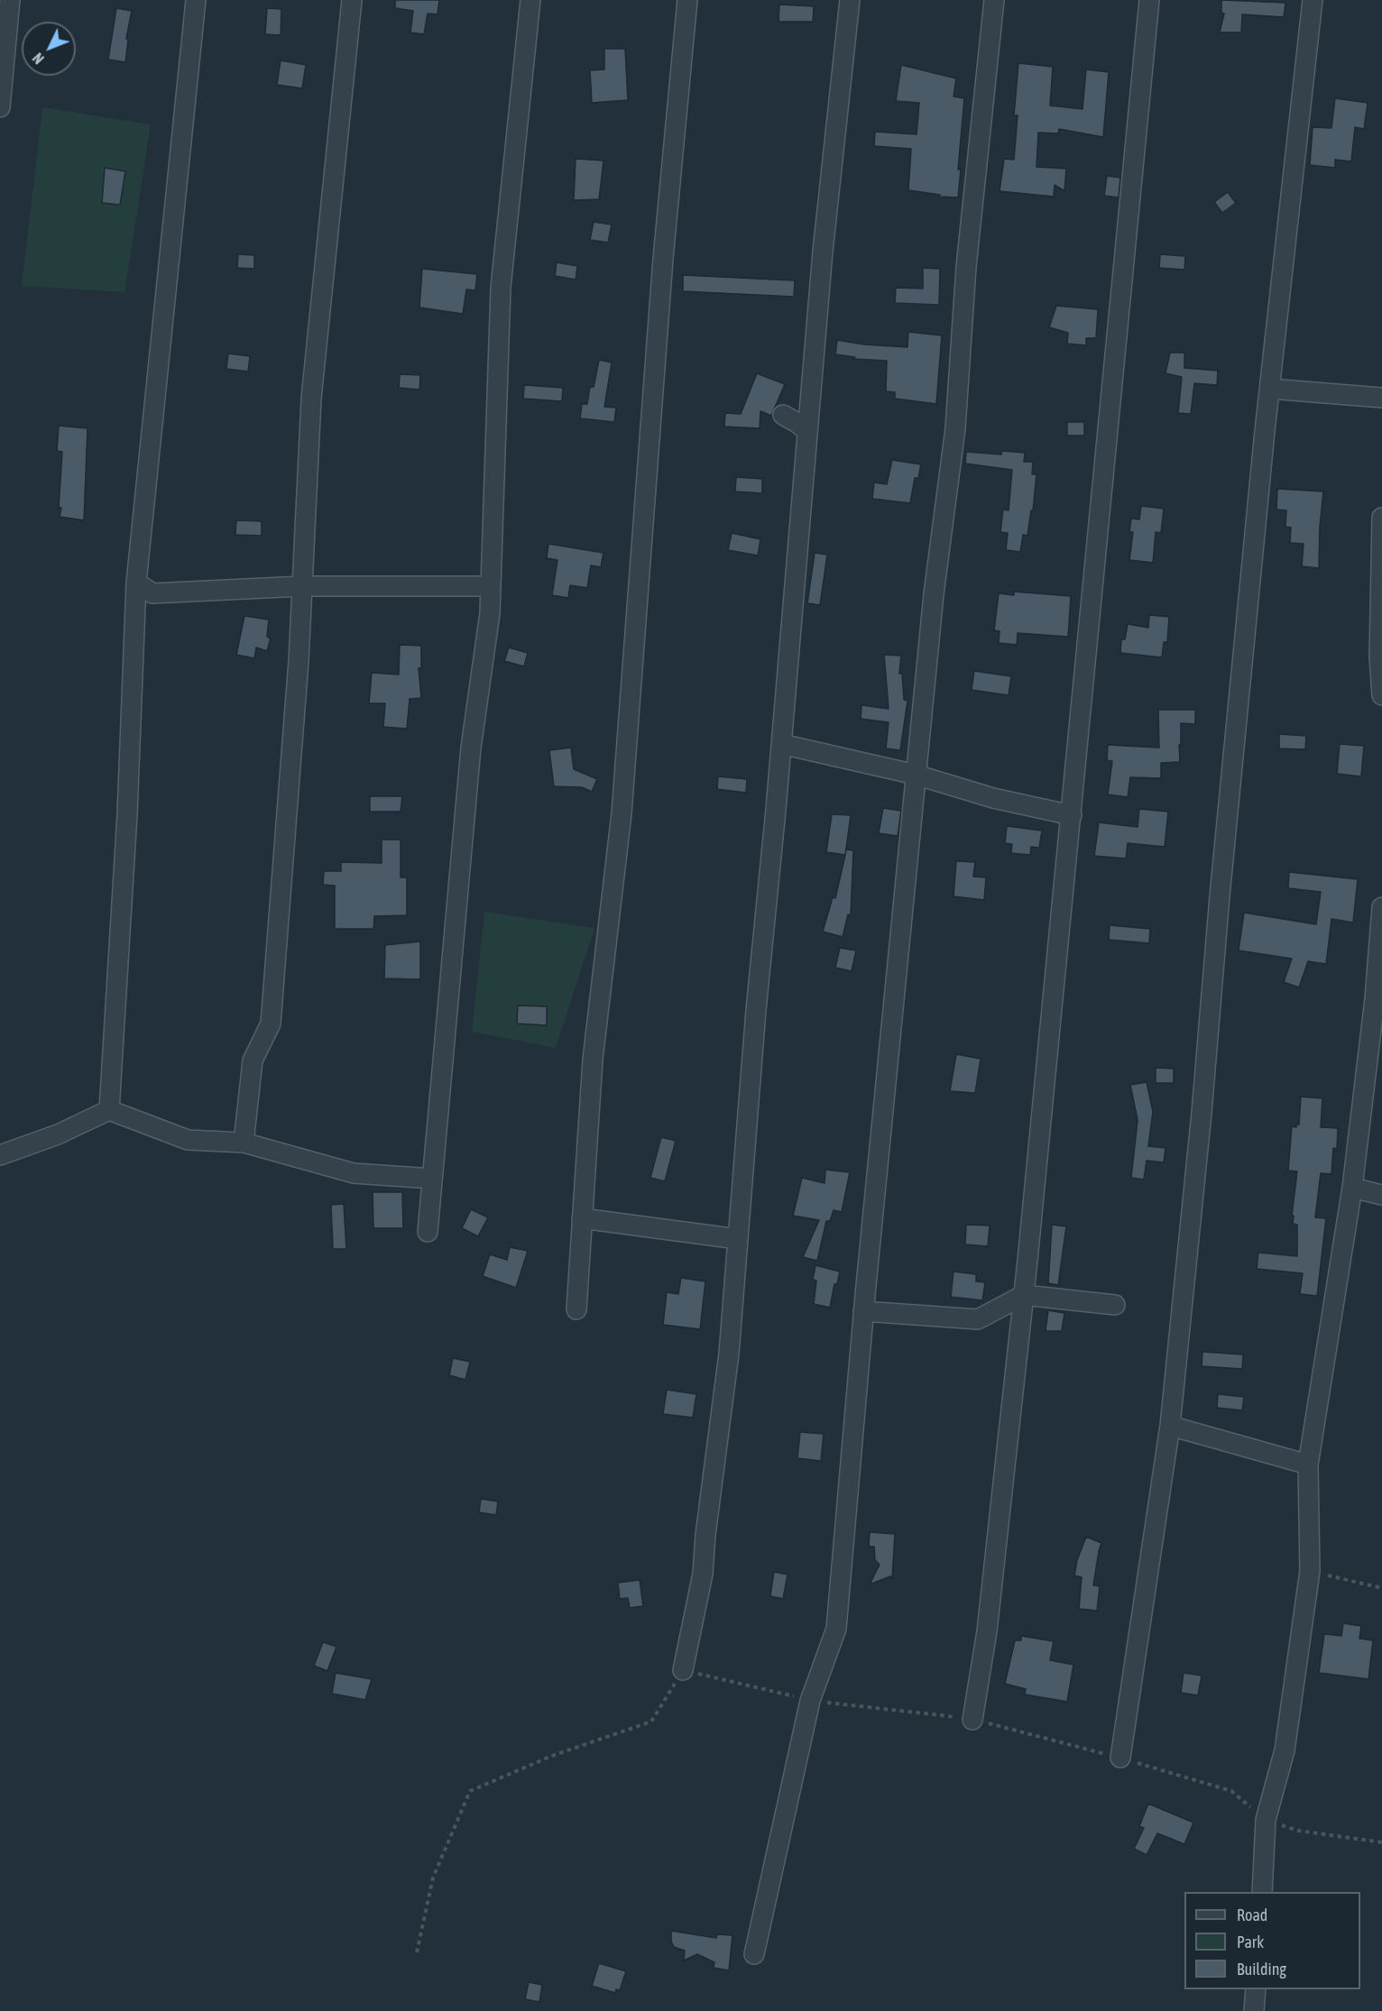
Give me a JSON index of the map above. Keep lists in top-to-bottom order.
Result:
{
  "legend": ["Road", "Park", "Building"],
  "north": "bottom left"
}
